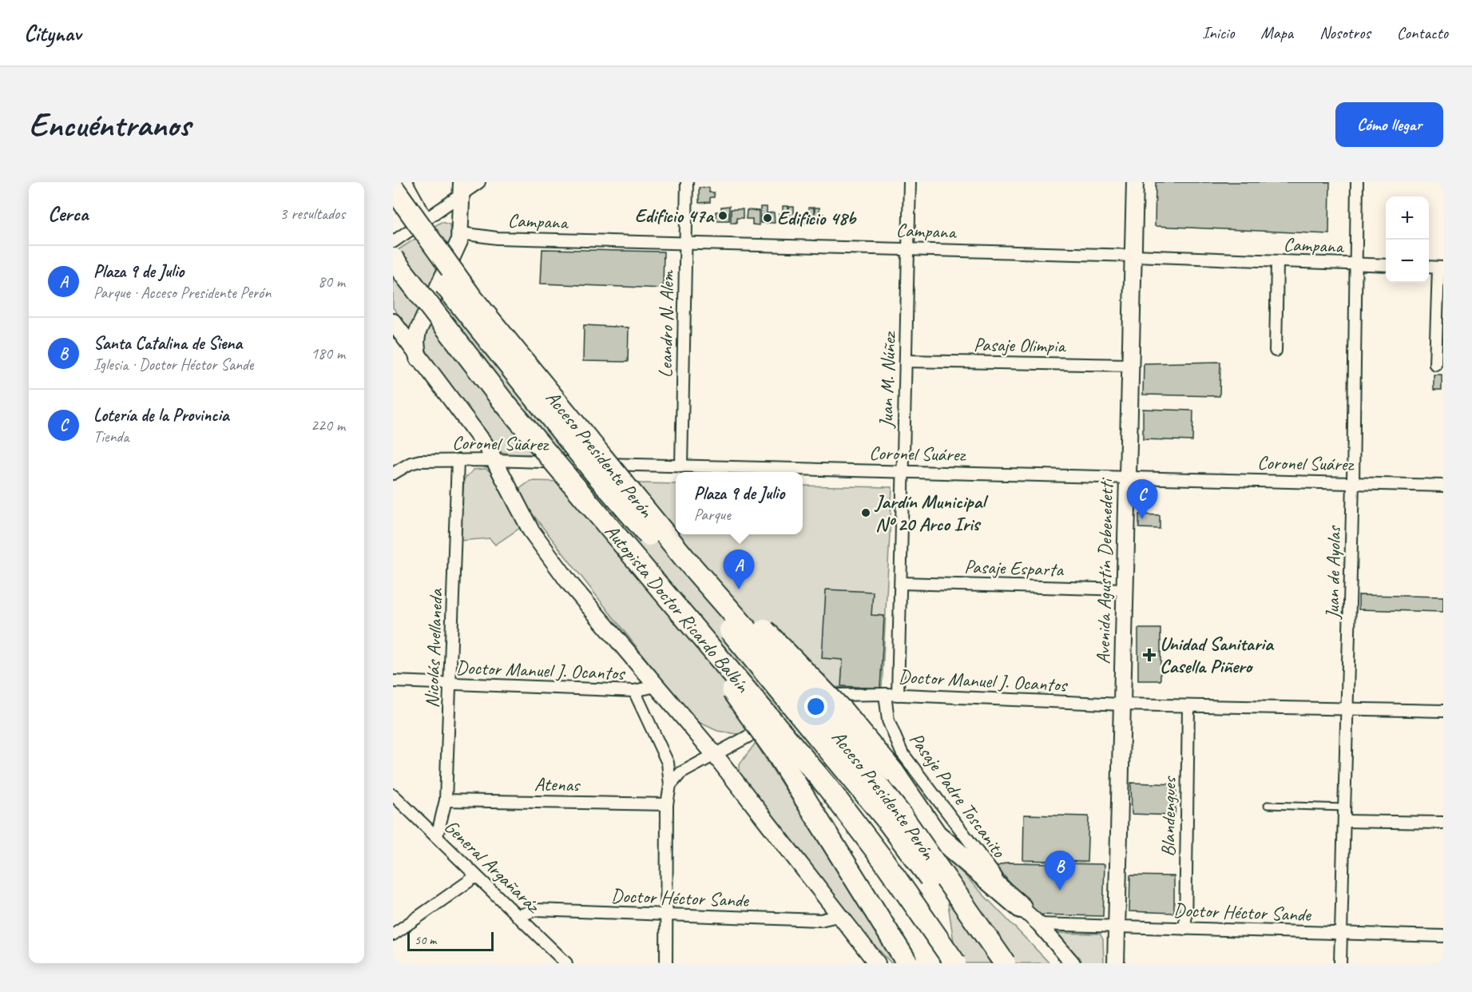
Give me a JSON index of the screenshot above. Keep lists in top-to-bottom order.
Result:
{
  "streets": {
    "highway": ["Acceso Presidente Perón", "Autopista Doctor Ricardo Balbín"],
    "main road": ["Avenida Agustín Debenedetti"],
    "street": [
      "Campana",
      "Leandro N. Alem",
      "Pasaje Olimpia",
      "Juan M. Núñez",
      "Coronel Suárez",
      "Pasaje Esparta",
      "Juan de Ayolas",
      "Nicolás Avellaneda",
      "Doctor Manuel J. Ocantos",
      "Atenas",
      "Pasaje Padre Toscanito",
      "Blandengues",
      "General Argañaráz",
      "Doctor Héctor Sande"
    ]
  },
  "crossings": [
    ["Campana", "Leandro N. Alem"],
    ["Campana", "Juan M. Núñez"],
    ["Campana", "Avenida Agustín Debenedetti"],
    ["Campana", "Juan de Ayolas"],
    ["Leandro N. Alem", "Coronel Suárez"],
    ["Pasaje Olimpia", "Juan M. Núñez"],
    ["Pasaje Olimpia", "Avenida Agustín Debenedetti"],
    ["Juan M. Núñez", "Coronel Suárez"],
    ["Juan M. Núñez", "Pasaje Esparta"],
    ["Juan M. Núñez", "Doctor Manuel J. Ocantos"],
    ["Coronel Suárez", "Avenida Agustín Debenedetti"],
    ["Coronel Suárez", "Juan de Ayolas"],
    ["Coronel Suárez", "Nicolás Avellaneda"],
    ["Pasaje Esparta", "Avenida Agustín Debenedetti"],
    ["Avenida Agustín Debenedetti", "Doctor Manuel J. Ocantos"],
    ["Avenida Agustín Debenedetti", "Doctor Héctor Sande"],
    ["Juan de Ayolas", "Doctor Manuel J. Ocantos"],
    ["Juan de Ayolas", "Doctor Héctor Sande"],
    ["Nicolás Avellaneda", "Doctor Manuel J. Ocantos"],
    ["Nicolás Avellaneda", "Atenas"],
    ["Nicolás Avellaneda", "General Argañaráz"],
    ["Doctor Manuel J. Ocantos", "Pasaje Padre Toscanito"],
    ["Doctor Manuel J. Ocantos", "Blandengues"],
    ["Blandengues", "Doctor Héctor Sande"],
    ["General Argañaráz", "Doctor Héctor Sande"]
  ],
  "places": {
    "other": ["Edificio 47a", "Edificio 48b", "Jardín Municipal Nº 20 Arco Iris"],
    "health": ["Unidad Sanitaria Casella Piñero"]
  },
  "scale_bar": "50 m",
  "page": {
    "header": "Citynav",
    "nav": [
      "Inicio",
      "Mapa",
      "Nosotros",
      "Contacto"
    ],
    "buttons": "Cómo llegar",
    "title": "Encuéntranos",
    "heading": ["Cerca", "3 resultados"],
    "map_buttons": ["+", "−"],
    "list": [
      {
        "mark": "A",
        "name": "Plaza 9 de Julio",
        "note": "Parque · Acceso Presidente Perón",
        "value": "80 m"
      },
      {
        "mark": "B",
        "name": "Santa Catalina de Siena",
        "note": "Iglesia · Doctor Héctor Sande",
        "value": "180 m"
      },
      {
        "mark": "C",
        "name": "Lotería de la Provincia",
        "note": "Tienda",
        "value": "220 m"
      }
    ],
    "popup": ["Plaza 9 de Julio", "Parque"],
    "pins": ["C", "A", "B"],
    "scale": "50 m"
  }
}
